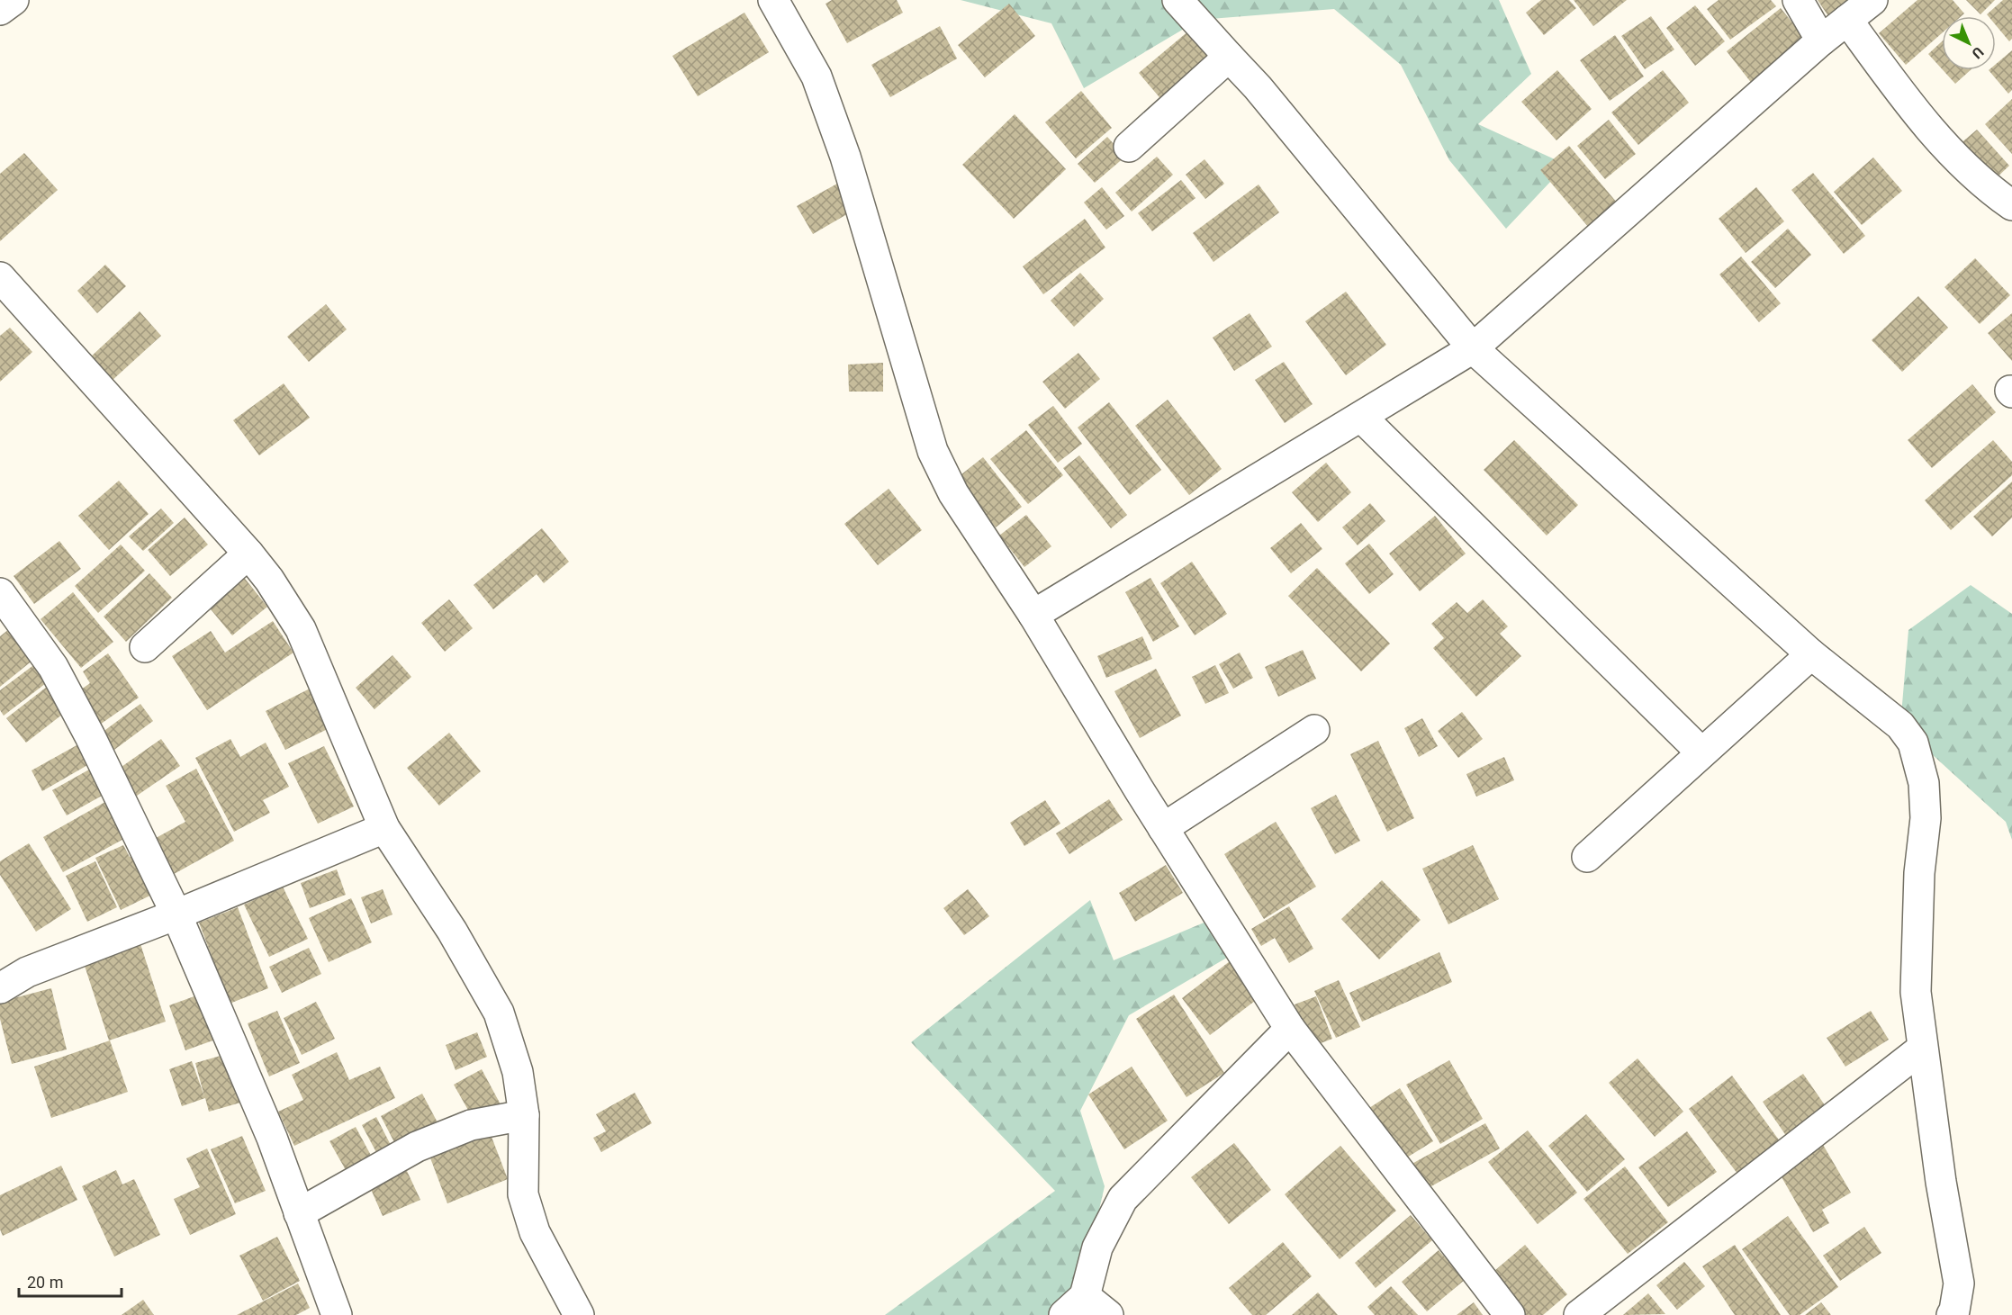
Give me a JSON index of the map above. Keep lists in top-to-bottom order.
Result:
{
  "scale_bar": "20 m",
  "north": "bottom right"
}
